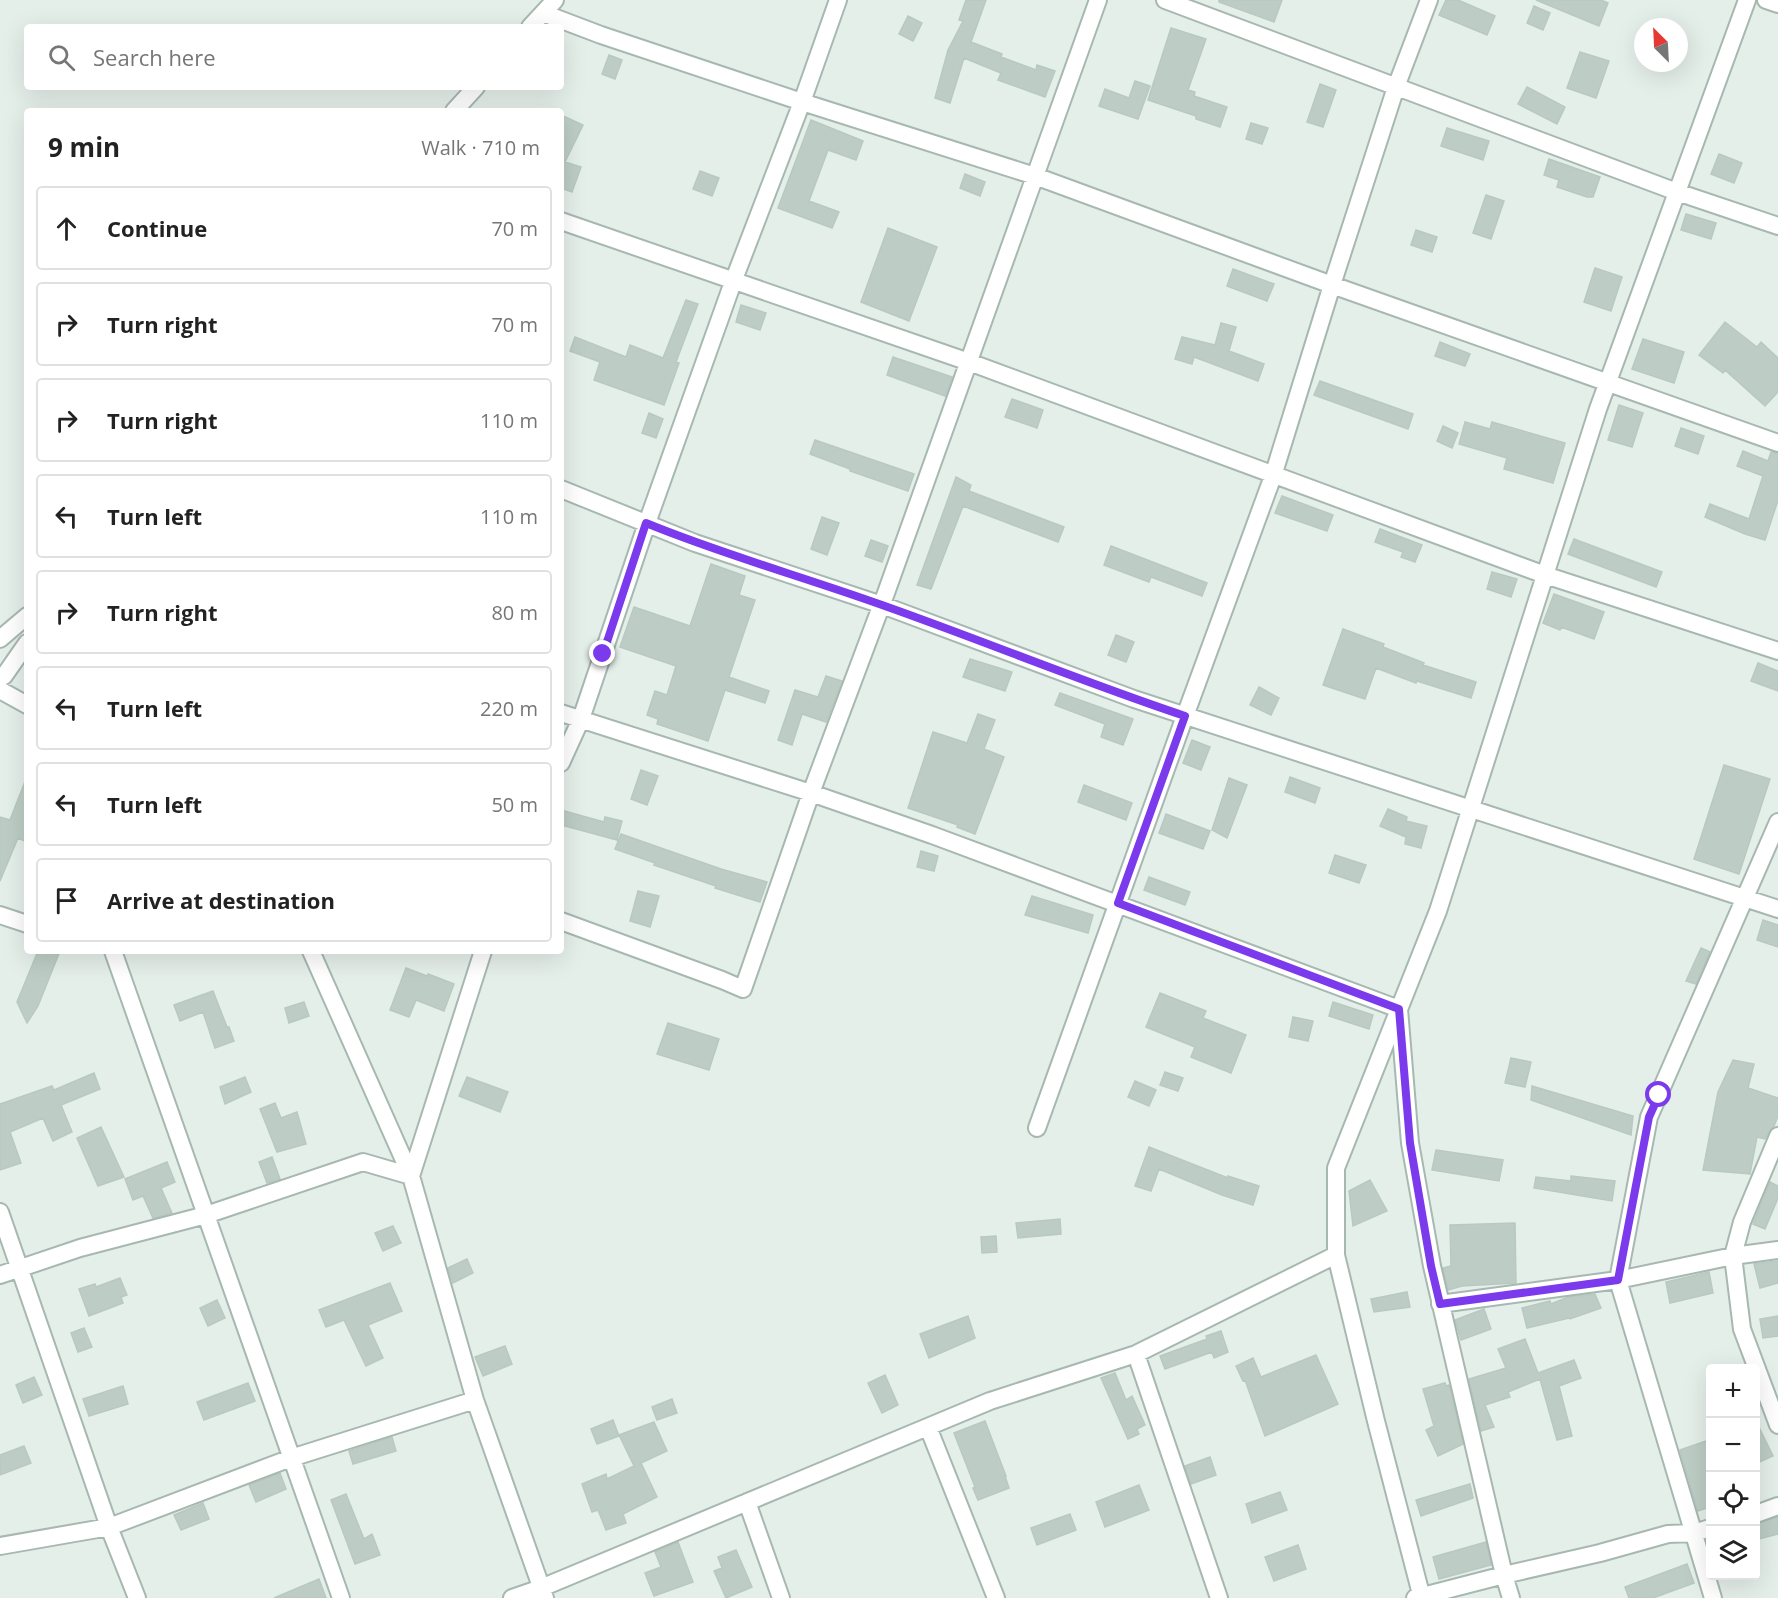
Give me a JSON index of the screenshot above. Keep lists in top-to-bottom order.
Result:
{
  "north": "top left",
  "page": {
    "search": "Search here",
    "heading": ["9 min", "Walk · 710 m"],
    "list": [
      ["Continue", "70 m"],
      ["Turn right", "70 m"],
      ["Turn right", "110 m"],
      ["Turn left", "110 m"],
      ["Turn right", "80 m"],
      ["Turn left", "220 m"],
      ["Turn left", "50 m"],
      "Arrive at destination"
    ],
    "map_buttons": ["+", "−"]
  }
}
